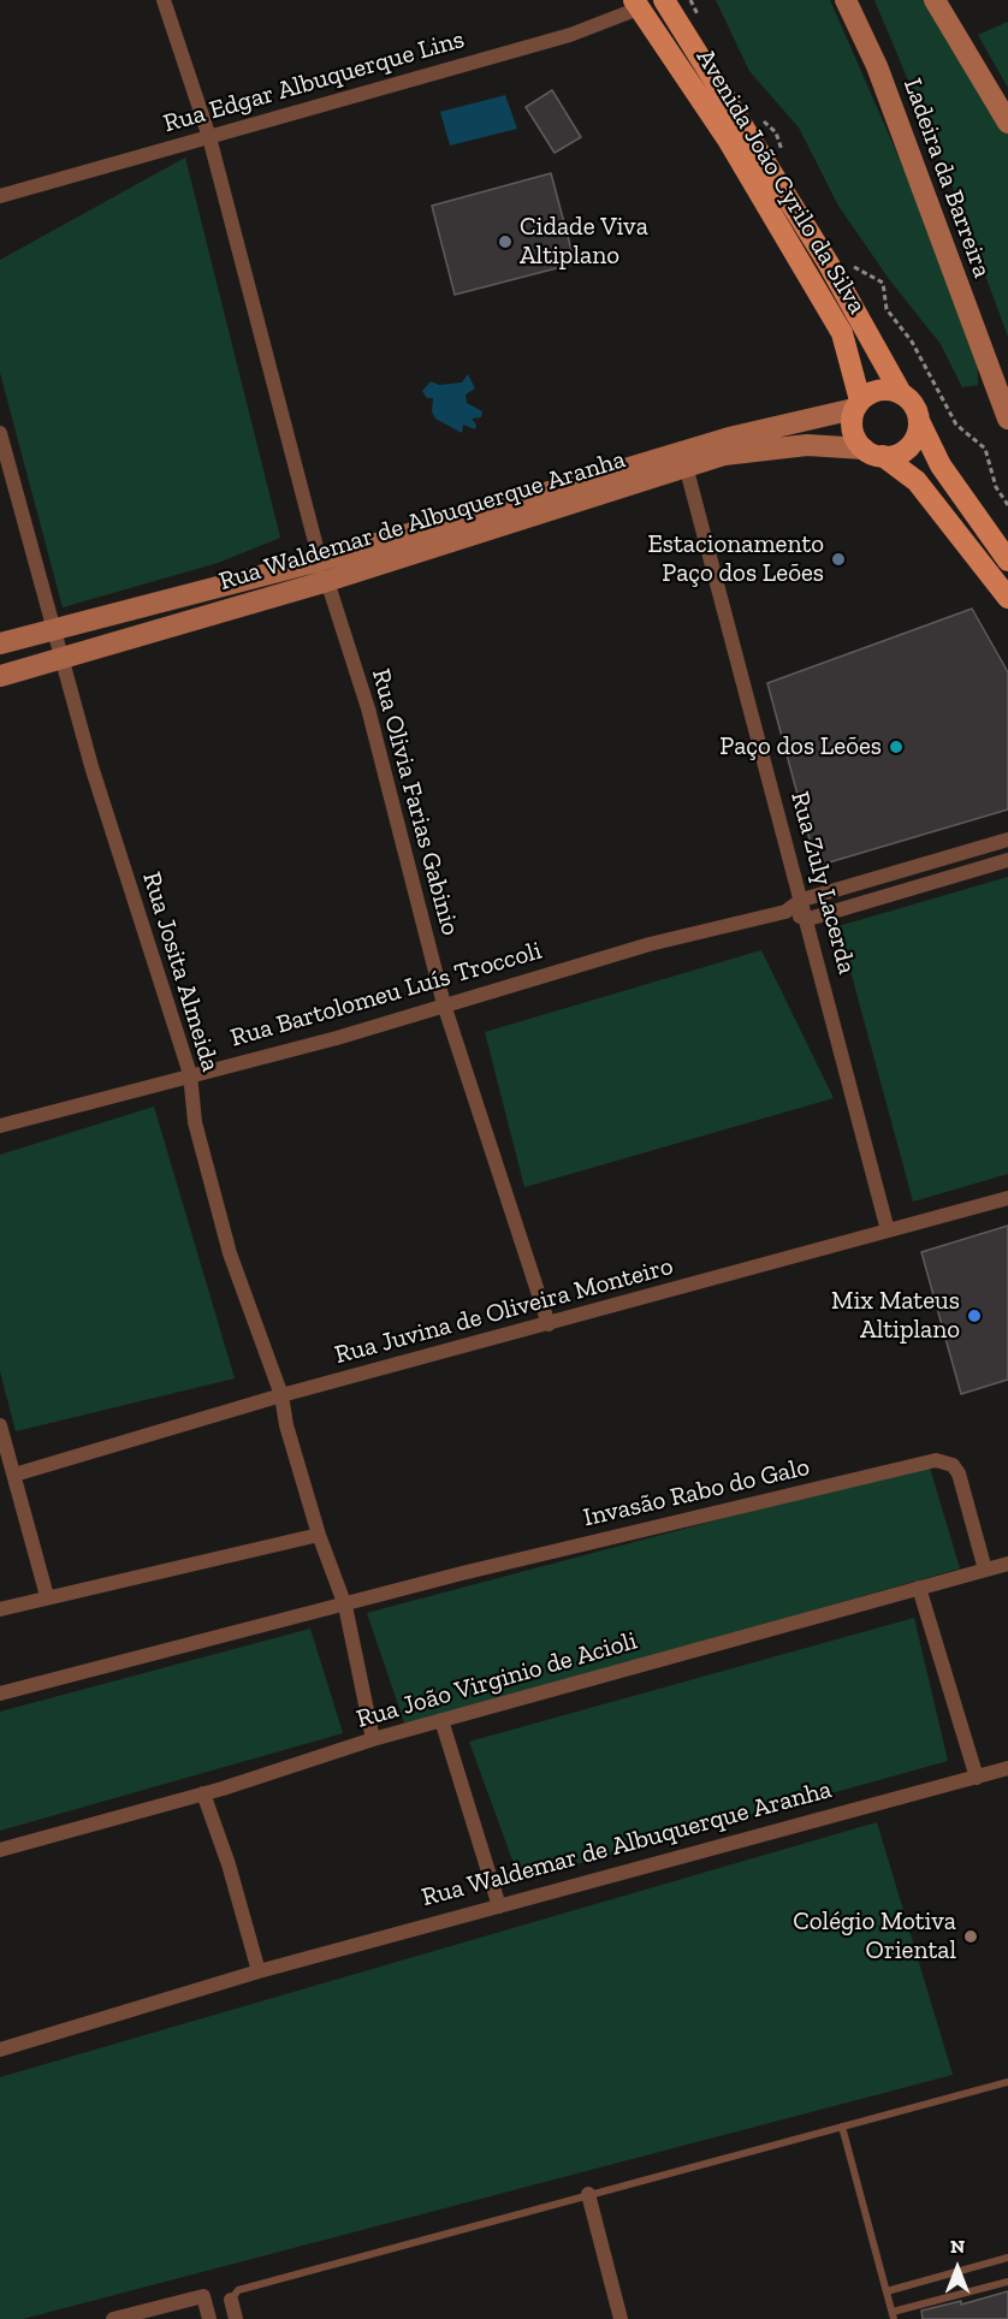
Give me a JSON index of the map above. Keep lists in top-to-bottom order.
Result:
{
  "streets": {
    "main road": ["Avenida João Cyrilo da Silva"],
    "street": [
      "Rua Edgar Albuquerque Lins",
      "Ladeira da Barreira",
      "Rua Waldemar de Albuquerque Aranha",
      "Rua Olivia Farias Gabinio",
      "Rua Zuly Lacerda",
      "Rua Josita Almeida",
      "Rua Bartolomeu Luís Troccoli",
      "Rua Juvina de Oliveira Monteiro",
      "Invasão Rabo do Galo",
      "Rua João Virginio de Acioli"
    ]
  },
  "crossings": [
    ["Rua Edgar Albuquerque Lins", "Avenida João Cyrilo da Silva"],
    ["Rua Edgar Albuquerque Lins", "Rua Olivia Farias Gabinio"],
    ["Avenida João Cyrilo da Silva", "Rua Waldemar de Albuquerque Aranha"],
    ["Rua Waldemar de Albuquerque Aranha", "Rua Olivia Farias Gabinio"],
    ["Rua Waldemar de Albuquerque Aranha", "Rua Zuly Lacerda"],
    ["Rua Waldemar de Albuquerque Aranha", "Rua Josita Almeida"],
    ["Rua Olivia Farias Gabinio", "Rua Bartolomeu Luís Troccoli"],
    ["Rua Olivia Farias Gabinio", "Rua Juvina de Oliveira Monteiro"],
    ["Rua Zuly Lacerda", "Rua Bartolomeu Luís Troccoli"],
    ["Rua Zuly Lacerda", "Rua Juvina de Oliveira Monteiro"],
    ["Rua Josita Almeida", "Rua Bartolomeu Luís Troccoli"],
    ["Rua Josita Almeida", "Rua Juvina de Oliveira Monteiro"],
    ["Rua Josita Almeida", "Invasão Rabo do Galo"],
    ["Rua Josita Almeida", "Rua João Virginio de Acioli"],
    ["Invasão Rabo do Galo", "Rua João Virginio de Acioli"]
  ],
  "places": [
    "Cidade Viva Altiplano",
    "Estacionamento Paço dos Leões",
    "Paço dos Leões",
    "Mix Mateus Altiplano",
    "Colégio Motiva Oriental"
  ],
  "north": "top"
}
